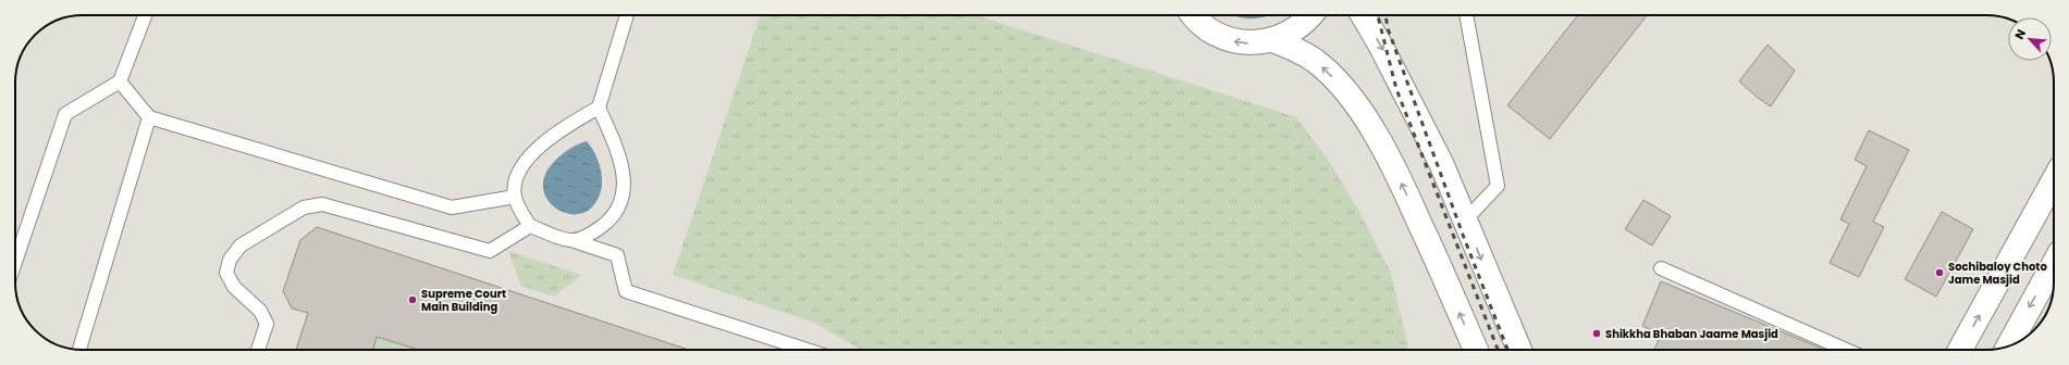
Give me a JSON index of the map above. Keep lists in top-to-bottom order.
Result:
{
  "places": ["Sochibaloy Choto Jame Masjid", "Supreme Court Main Building", "Shikkha Bhaban Jaame Masjid"],
  "north": "top left"
}
